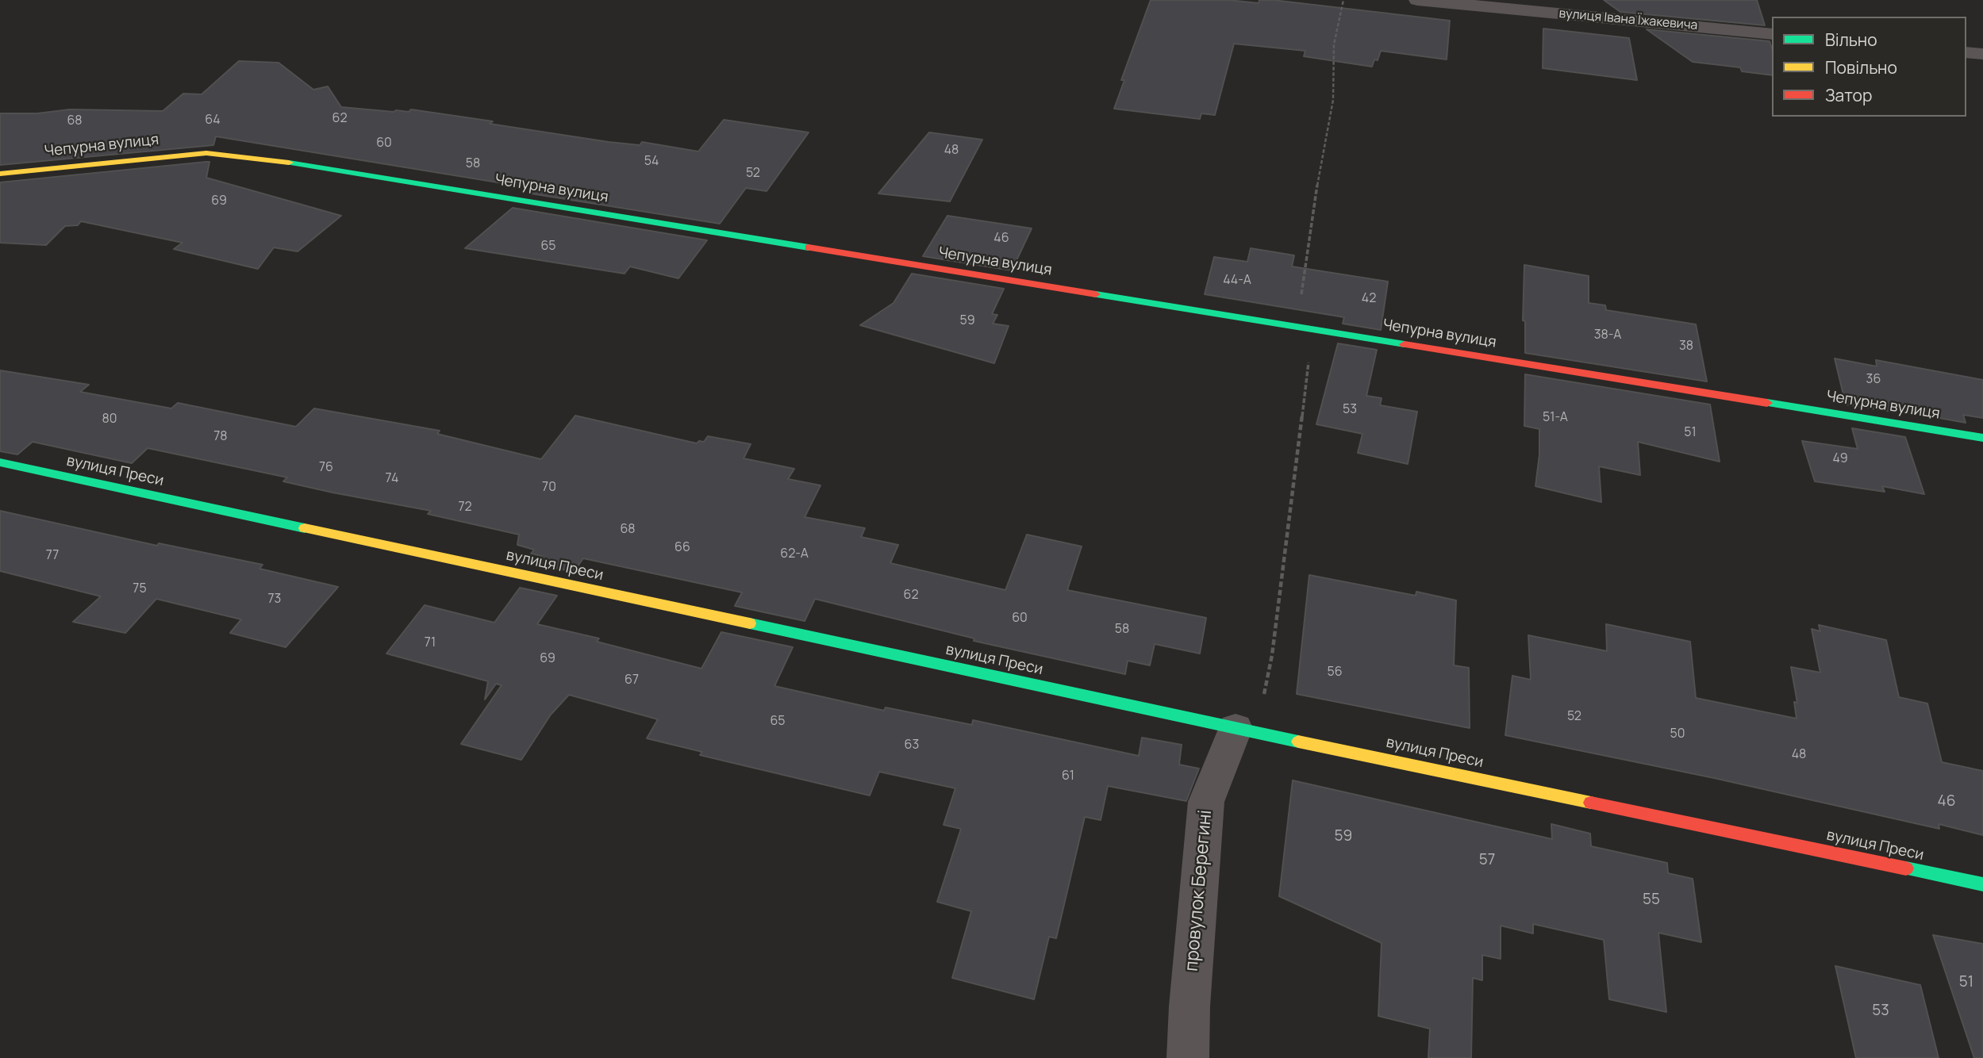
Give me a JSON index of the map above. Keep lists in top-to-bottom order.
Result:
{
  "streets": {
    "street": [
      "вулиця Івана Їжакевича",
      "Чепурна вулиця",
      "вулиця Преси",
      "провулок Берегині"
    ]
  },
  "crossings": [
    ["вулиця Преси", "провулок Берегині"]
  ],
  "house_numbers": [
    "62",
    "64",
    "68",
    "60",
    "48",
    "54",
    "58",
    "52",
    "69",
    "46",
    "65",
    "44-А",
    "42",
    "59",
    "38-А",
    "38",
    "36",
    "53",
    "51-А",
    "80",
    "51",
    "78",
    "49",
    "76",
    "74",
    "70",
    "72",
    "68",
    "66",
    "62-А",
    "77",
    "75",
    "62",
    "73",
    "60",
    "58",
    "71",
    "69",
    "56",
    "67",
    "52",
    "65",
    "50",
    "63",
    "48",
    "61",
    "46",
    "59",
    "57",
    "55",
    "51",
    "53"
  ],
  "legend": ["Вільно", "Повільно", "Затор"]
}
